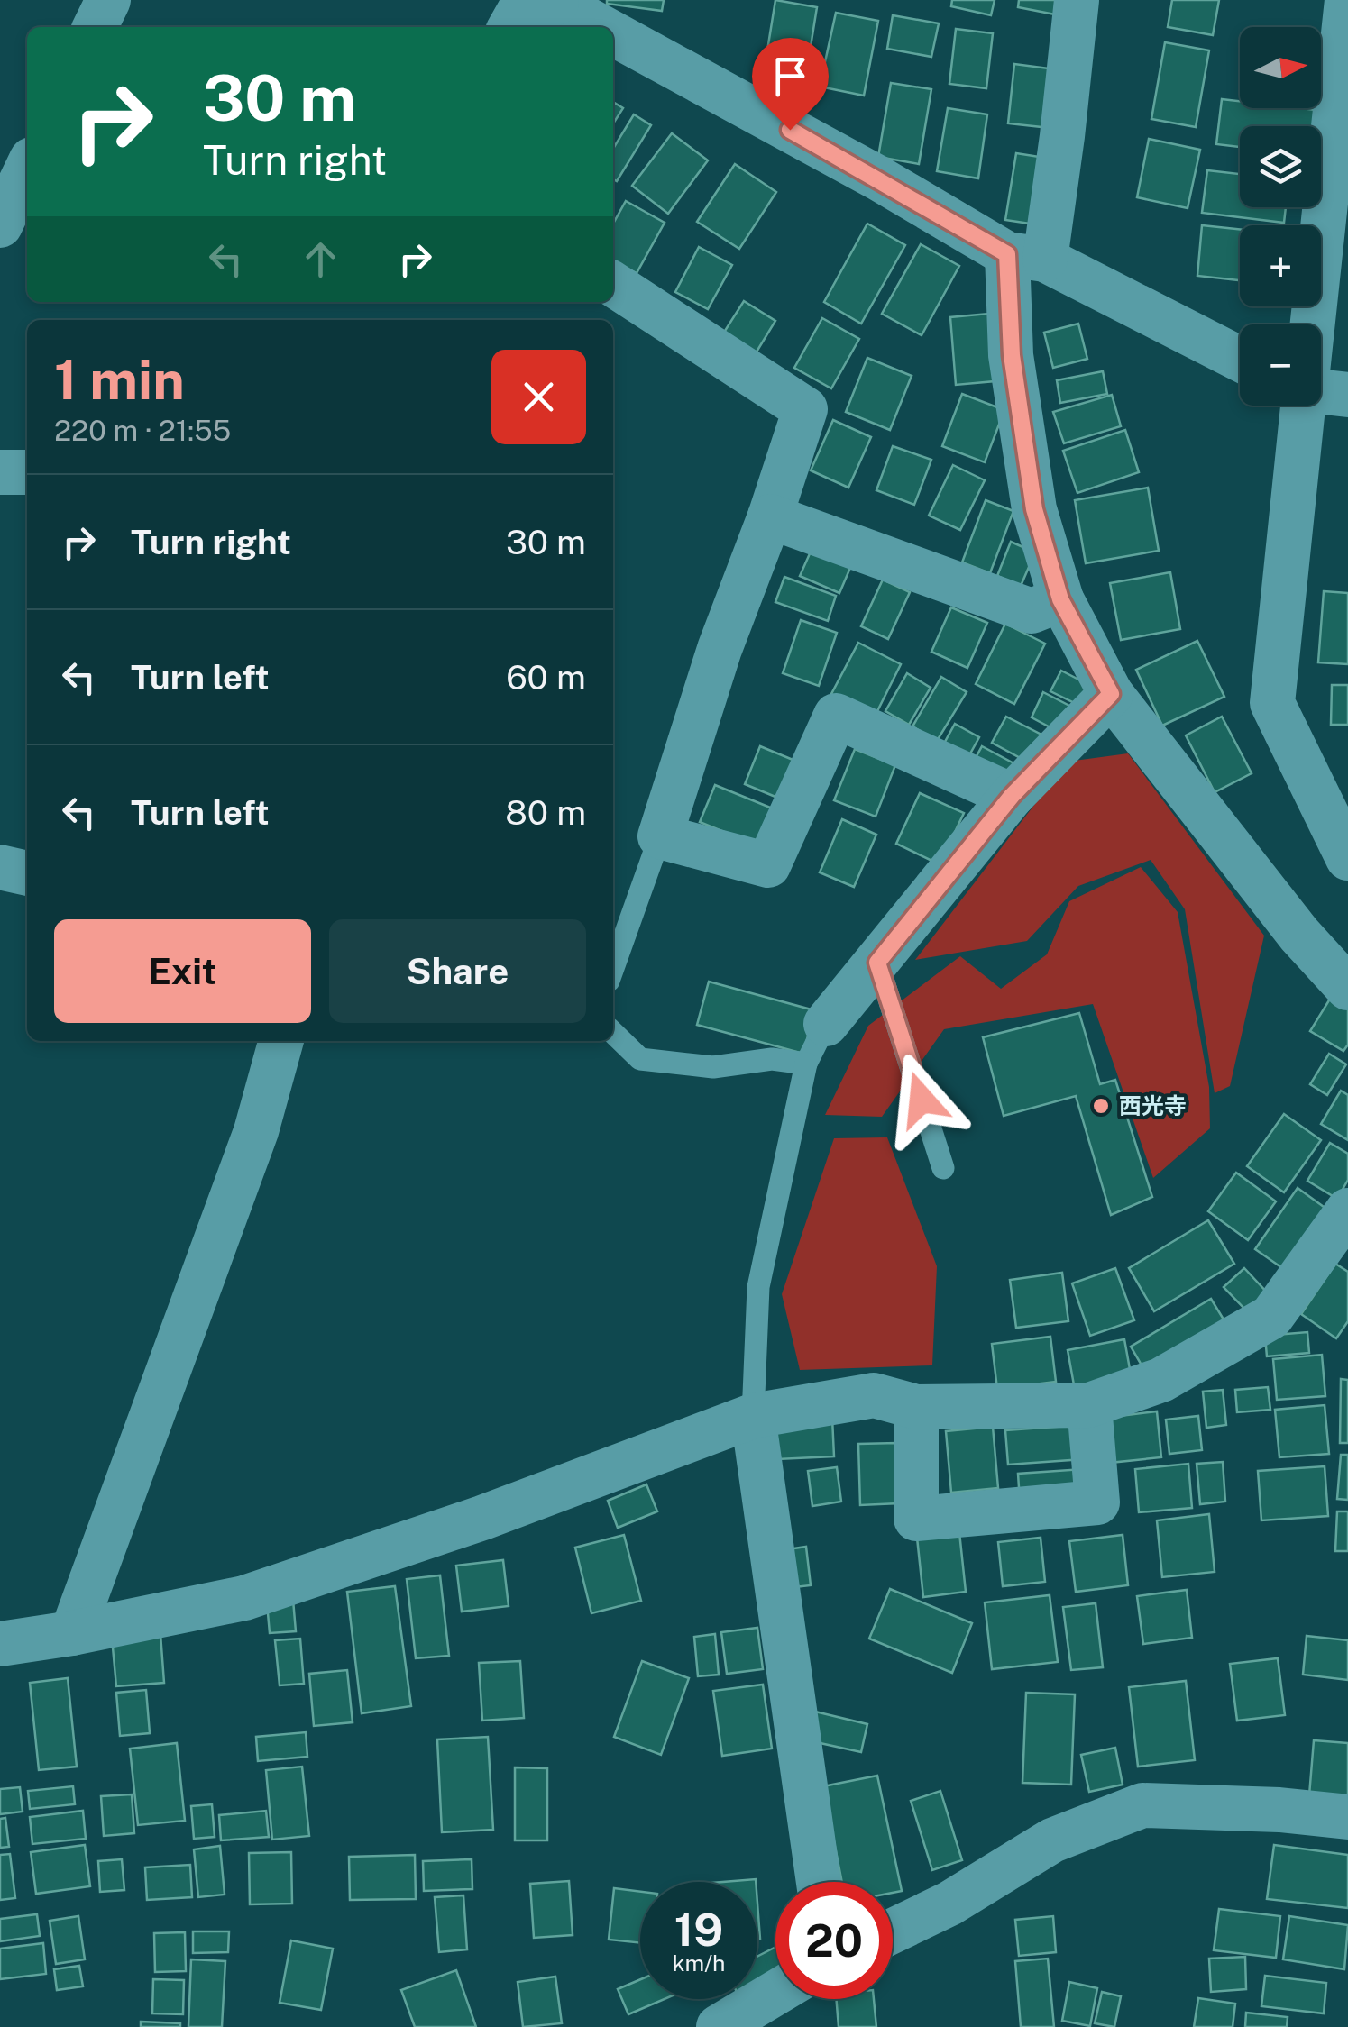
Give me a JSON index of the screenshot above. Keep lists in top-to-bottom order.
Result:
{
  "places": ["西光寺"],
  "north": "right",
  "page": {
    "map_buttons": ["+", "−"],
    "turn": ["30 m", "Turn right"],
    "heading": ["1 min", "220 m · 21:55"],
    "list": [
      {
        "name": "Turn right",
        "value": "30 m"
      },
      {
        "name": "Turn left",
        "value": "60 m"
      },
      {
        "name": "Turn left",
        "value": "80 m"
      }
    ],
    "buttons": ["Exit", "Share"],
    "speed": "19 km/h",
    "limit": "20"
  }
}
